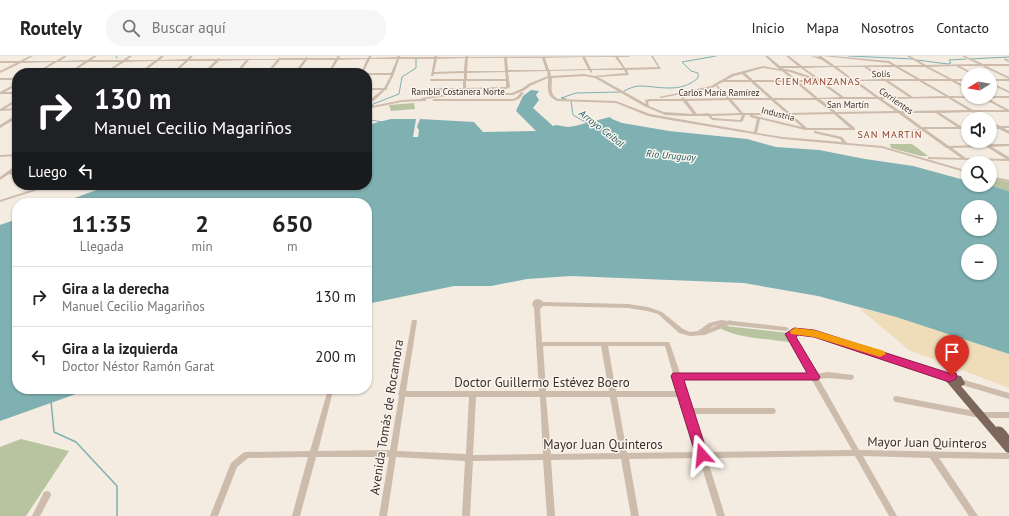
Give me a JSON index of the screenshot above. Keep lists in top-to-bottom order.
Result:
{
  "streets": {
    "street": [
      "Solís",
      "Rambla Costanera Norte",
      "Carlos María Ramírez",
      "Corrientes",
      "San Martín",
      "Industria",
      "Doctor Guillermo Estévez Boero",
      "Avenida Tomás de Rocamora",
      "Mayor Juan Quinteros"
    ]
  },
  "crossings": [
    ["Solís", "Corrientes"],
    ["Carlos María Ramírez", "Corrientes"],
    ["Corrientes", "San Martín"],
    ["San Martín", "Industria"],
    ["Doctor Guillermo Estévez Boero", "Avenida Tomás de Rocamora"],
    ["Avenida Tomás de Rocamora", "Mayor Juan Quinteros"]
  ],
  "districts": ["CIEN MANZANAS", "SAN MARTIN"],
  "water": ["Arroyo Ceibal", "Río Uruguay"],
  "north": "left",
  "page": {
    "header": "Routely",
    "search": "Buscar aquí",
    "nav": [
      "Inicio",
      "Mapa",
      "Nosotros",
      "Contacto"
    ],
    "map_buttons": ["+", "−"],
    "turn": ["130 m", "Manuel Cecilio Magariños"],
    "then": "Luego",
    "eta": [
      "11:35",
      "Llegada",
      "2",
      "min",
      "650",
      "m"
    ],
    "list": [
      {
        "name": "Gira a la derecha",
        "note": "Manuel Cecilio Magariños",
        "value": "130 m"
      },
      {
        "name": "Gira a la izquierda",
        "note": "Doctor Néstor Ramón Garat",
        "value": "200 m"
      }
    ]
  }
}
